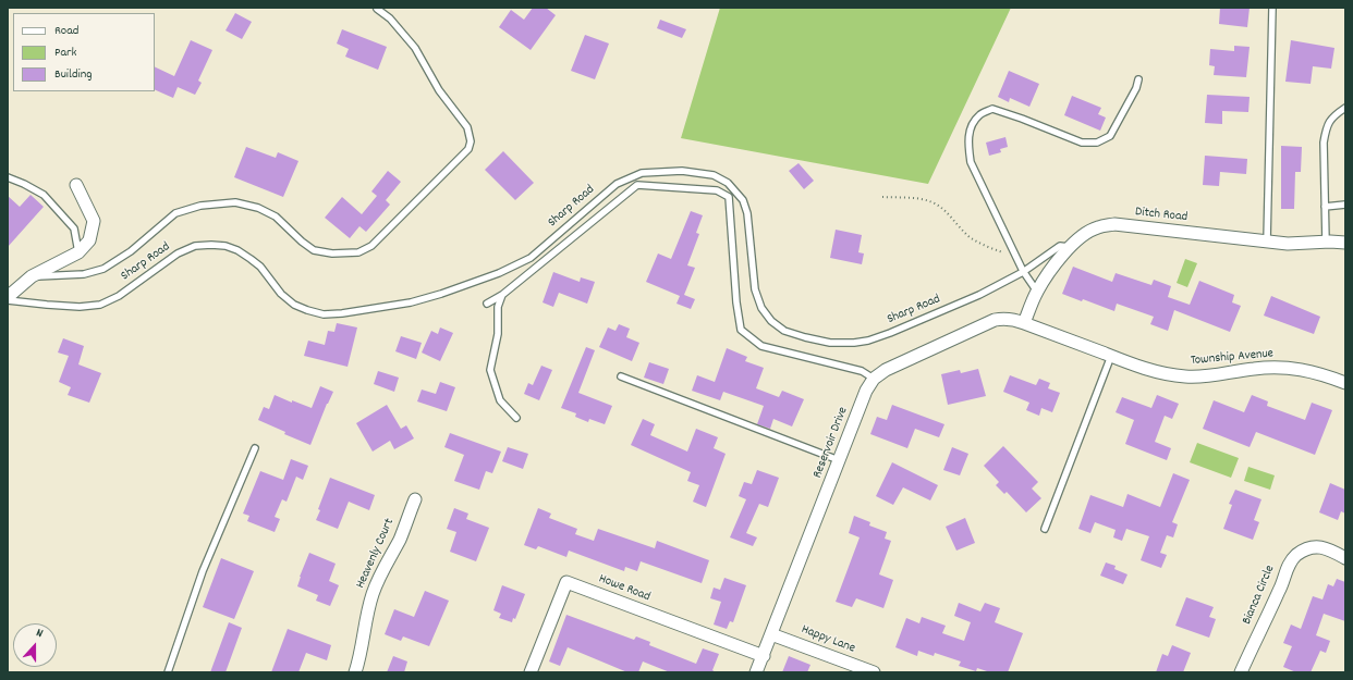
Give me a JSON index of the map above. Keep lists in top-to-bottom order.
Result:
{
  "streets": {
    "street": [
      "Ditch Road",
      "Township Avenue",
      "Reservoir Drive",
      "Heavenly Court",
      "Howe Road",
      "Bianca Circle",
      "Happy Lane"
    ],
    "lane": ["Sharp Road"]
  },
  "crossings": [
    ["Sharp Road", "Ditch Road"],
    ["Ditch Road", "Township Avenue"],
    ["Ditch Road", "Reservoir Drive"],
    ["Township Avenue", "Reservoir Drive"],
    ["Reservoir Drive", "Howe Road"],
    ["Reservoir Drive", "Happy Lane"]
  ],
  "legend": ["Road", "Park", "Building"],
  "north": "top"
}
